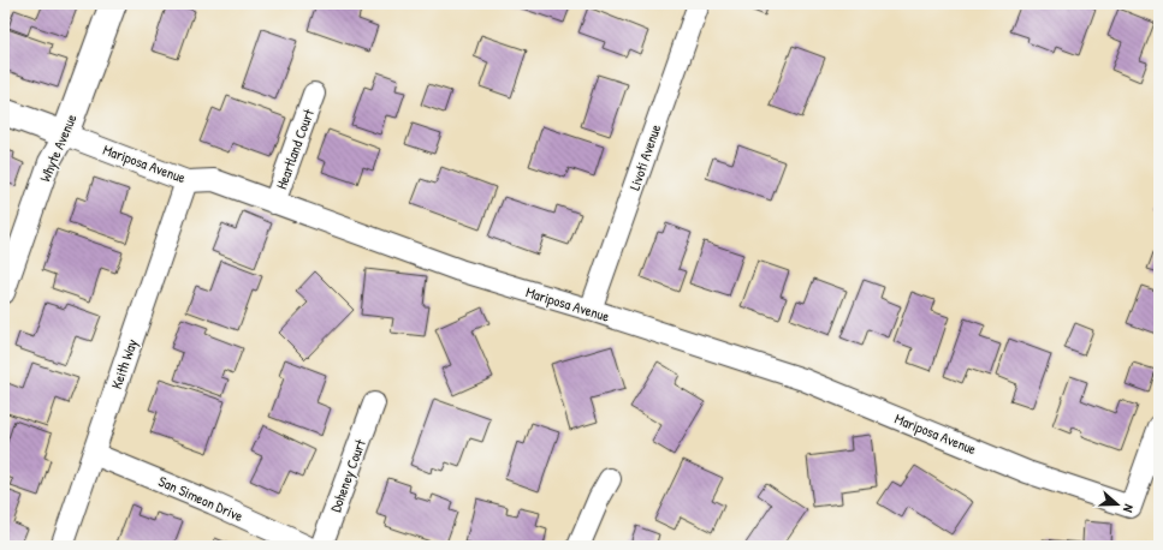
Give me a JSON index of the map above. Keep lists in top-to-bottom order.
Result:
{
  "streets": {
    "street": [
      "Whyte Avenue",
      "Heartland Court",
      "Livoti Avenue",
      "Mariposa Avenue",
      "Keith Way",
      "Doheney Court",
      "San Simeon Drive"
    ]
  },
  "crossings": [
    ["Whyte Avenue", "Mariposa Avenue"],
    ["Heartland Court", "Mariposa Avenue"],
    ["Livoti Avenue", "Mariposa Avenue"],
    ["Mariposa Avenue", "Keith Way"],
    ["Keith Way", "San Simeon Drive"]
  ],
  "north": "right"
}
